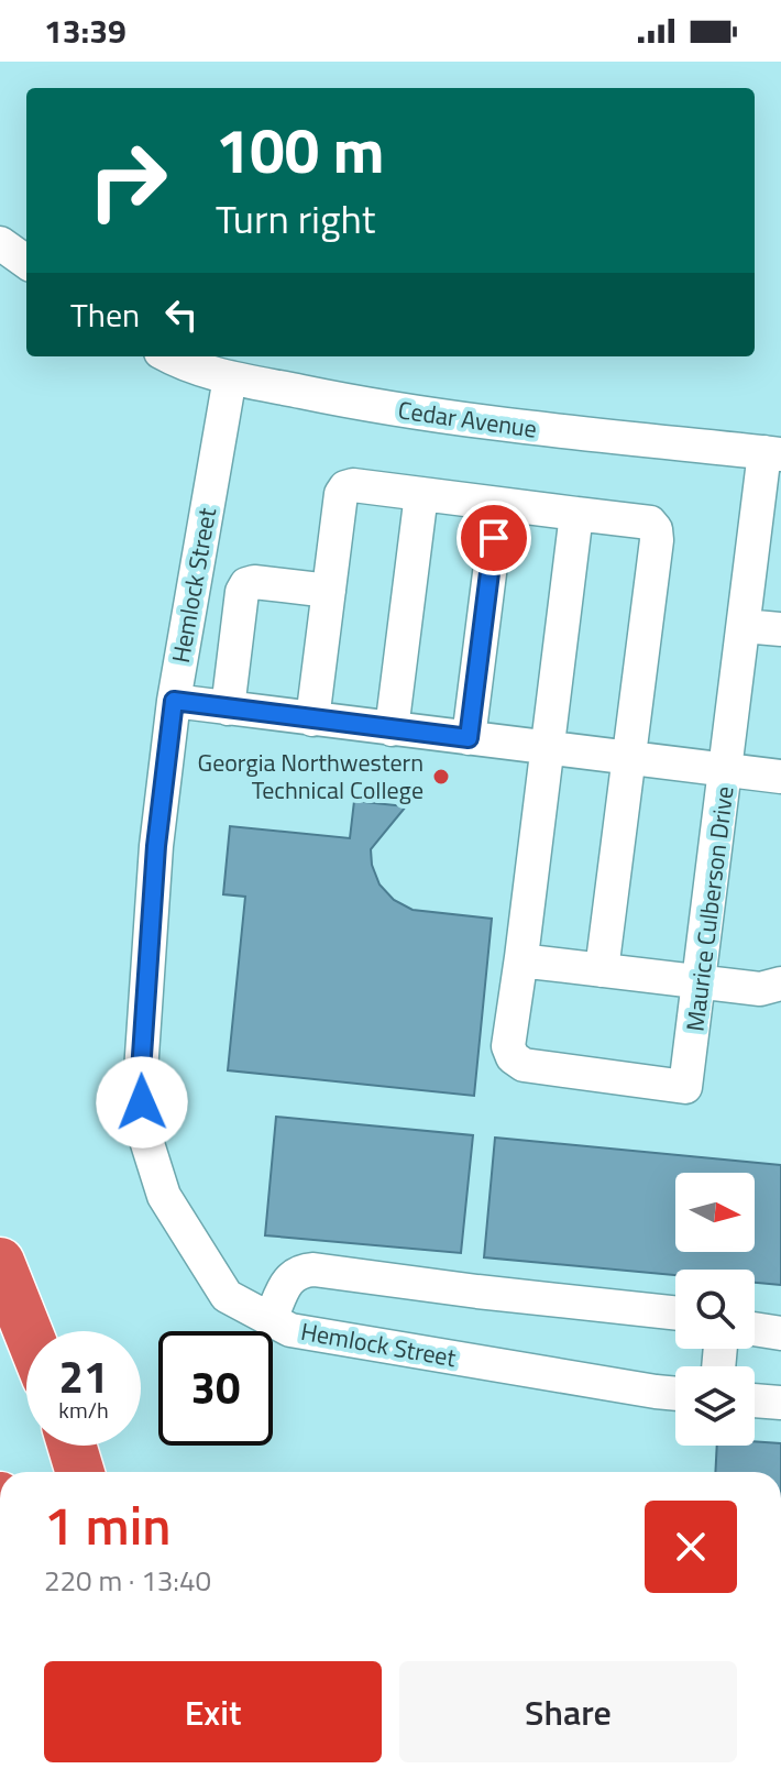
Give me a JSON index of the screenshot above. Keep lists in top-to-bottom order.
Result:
{
  "streets": {
    "street": ["Cedar Avenue", "Hemlock Street", "Maurice Culberson Drive"]
  },
  "crossings": [
    ["Cedar Avenue", "Hemlock Street"],
    ["Cedar Avenue", "Maurice Culberson Drive"]
  ],
  "places": ["Georgia Northwestern Technical College"],
  "north": "right",
  "page": {
    "status": "13:39",
    "turn": ["100 m", "Turn right"],
    "then": "Then",
    "speed": "21 km/h",
    "limit": "30",
    "heading": ["1 min", "220 m · 13:40"],
    "buttons": ["Exit", "Share"]
  }
}
